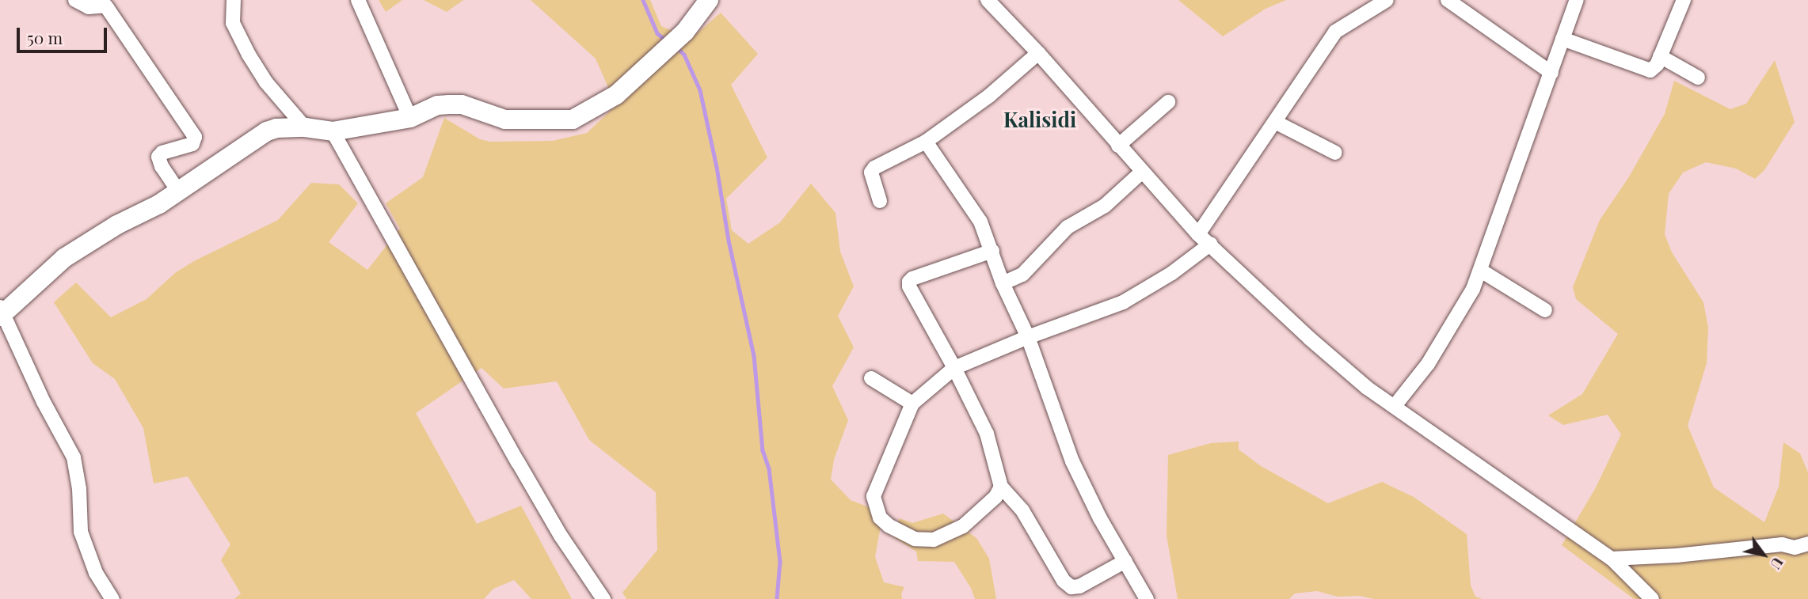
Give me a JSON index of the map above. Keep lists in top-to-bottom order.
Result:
{
  "districts": ["Kalisidi"],
  "scale_bar": "50 m",
  "north": "bottom right"
}
